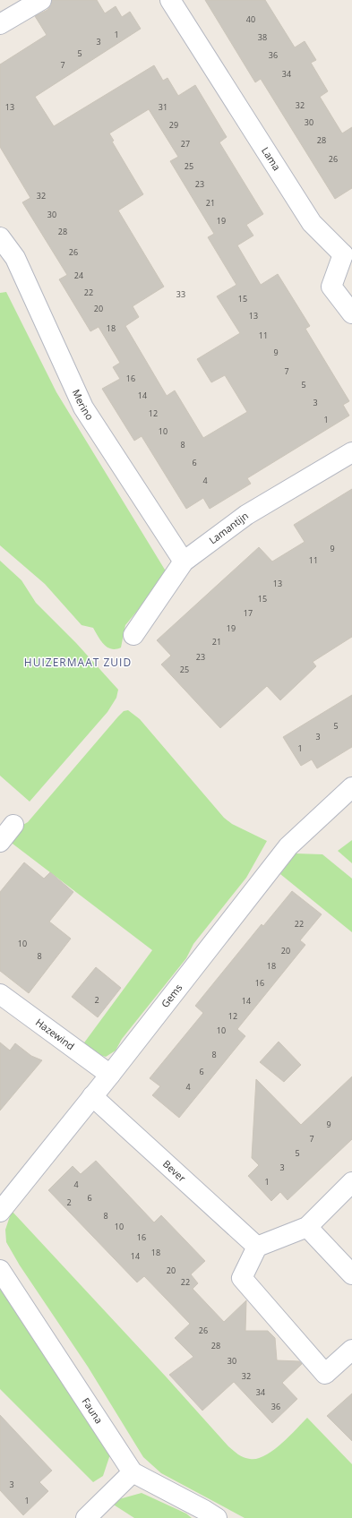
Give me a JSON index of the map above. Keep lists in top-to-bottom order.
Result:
{
  "streets": {
    "street": [
      "Lama",
      "Merino",
      "Lamantijn",
      "Gems",
      "Hazewind",
      "Bever",
      "Fauna"
    ]
  },
  "crossings": [
    ["Merino", "Lamantijn"],
    ["Gems", "Hazewind"],
    ["Gems", "Bever"]
  ],
  "districts": ["HUIZERMAAT ZUID"],
  "house_numbers": [
    "40",
    "1",
    "38",
    "3",
    "5",
    "36",
    "7",
    "34",
    "32",
    "13",
    "31",
    "30",
    "29",
    "28",
    "27",
    "26",
    "25",
    "23",
    "32",
    "21",
    "30",
    "19",
    "28",
    "26",
    "24",
    "22",
    "33",
    "15",
    "20",
    "13",
    "18",
    "11",
    "9",
    "7",
    "16",
    "5",
    "14",
    "3",
    "12",
    "1",
    "10",
    "8",
    "6",
    "4",
    "9",
    "11",
    "13",
    "15",
    "17",
    "19",
    "21",
    "23",
    "25",
    "5",
    "3",
    "1",
    "22",
    "10",
    "20",
    "8",
    "18",
    "16",
    "2",
    "14",
    "12",
    "10",
    "8",
    "6",
    "4",
    "9",
    "7",
    "5",
    "3",
    "1",
    "4",
    "6",
    "2",
    "8",
    "10",
    "16",
    "18",
    "14",
    "20",
    "22",
    "26",
    "28",
    "30",
    "32",
    "34",
    "36",
    "3",
    "1"
  ]
}
